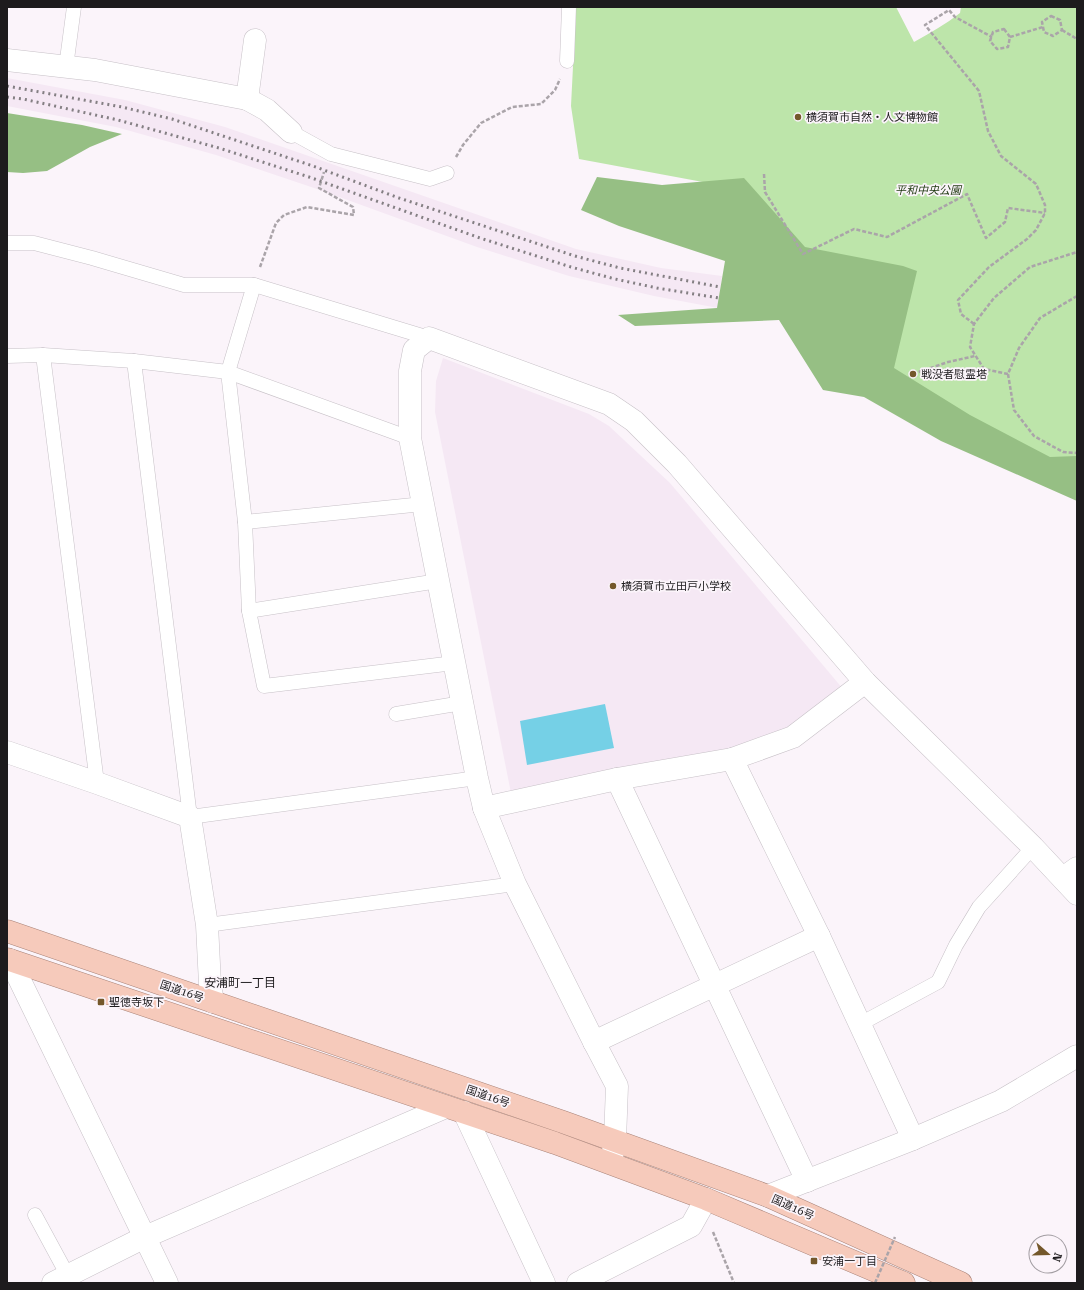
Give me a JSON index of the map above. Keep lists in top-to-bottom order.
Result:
{
  "streets": {
    "highway": ["国道16号"]
  },
  "districts": ["安浦町一丁目"],
  "parks": ["平和中央公園"],
  "places": {
    "other": ["横須賀市自然・人文博物館", "戦没者慰霊塔", "横須賀市立田戸小学校"],
    "transit": ["聖徳寺坂下", "安浦一丁目"]
  },
  "north": "right"
}
